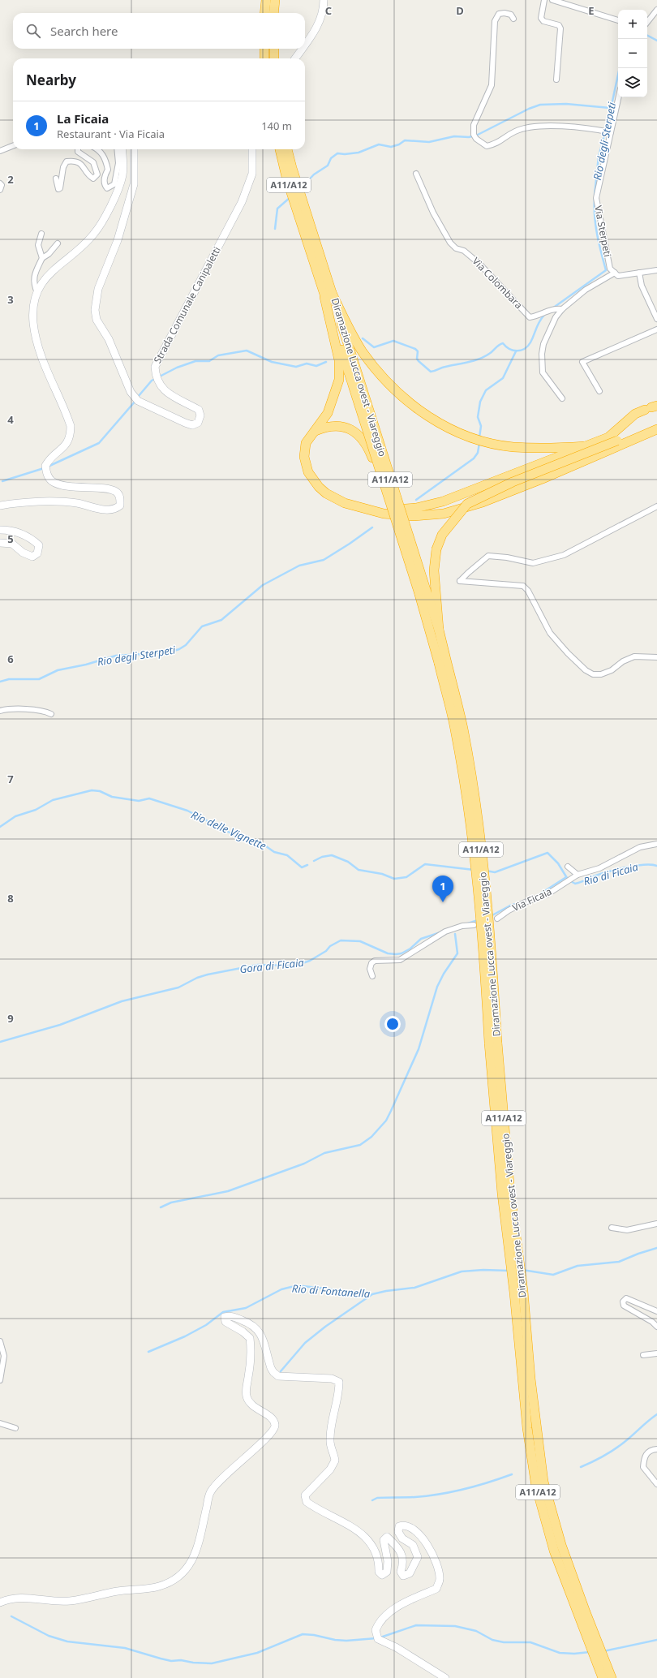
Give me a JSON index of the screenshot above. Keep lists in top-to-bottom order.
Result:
{
  "streets": {
    "highway": ["A11/A12", "Diramazione Lucca ovest - Viareggio"],
    "street": [
      "Via Sterpeti",
      "Via Colombara",
      "Strada Comunale Canipaletti",
      "Via Ficaia"
    ]
  },
  "water": [
    "Rio degli Sterpeti",
    "Rio delle Vignette",
    "Rio di Ficaia",
    "Gora di Ficaia",
    "Rio di Fontanella"
  ],
  "page": {
    "map_buttons": ["+", "−"],
    "search": "Search here",
    "heading": "Nearby",
    "list": [
      {
        "mark": "1",
        "name": "La Ficaia",
        "note": "Restaurant · Via Ficaia",
        "value": "140 m"
      }
    ],
    "pins": "1"
  },
  "grid": {
    "columns": ["C", "D", "E"],
    "rows": [
      "2",
      "3",
      "4",
      "5",
      "6",
      "7",
      "8",
      "9"
    ]
  }
}
